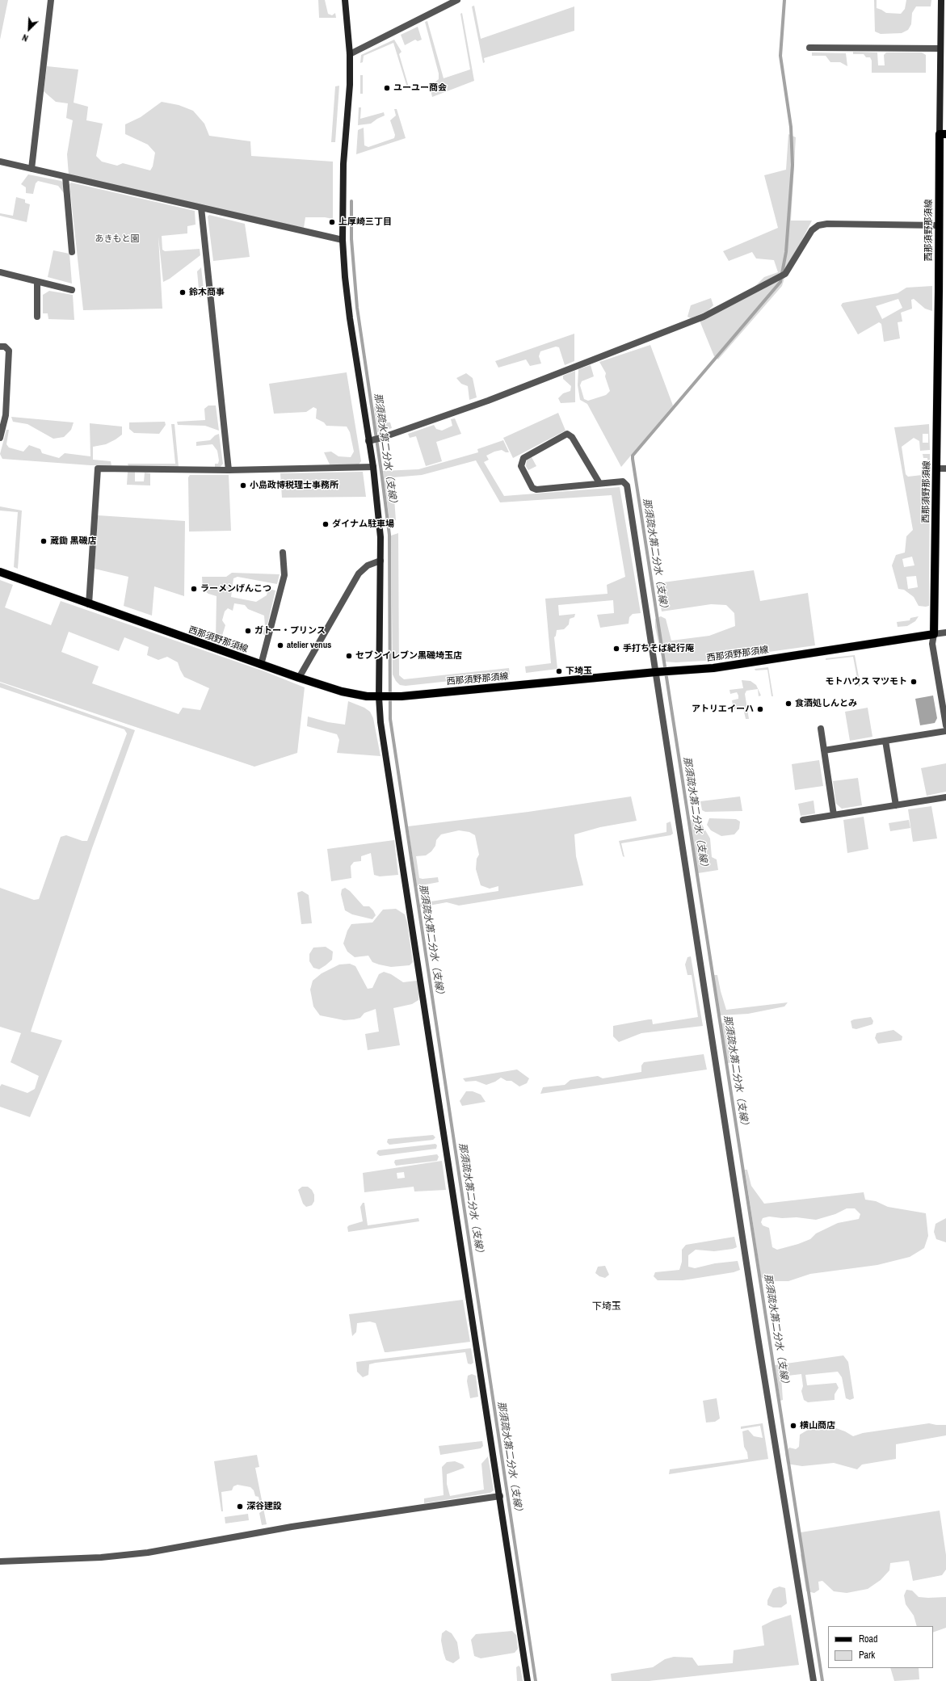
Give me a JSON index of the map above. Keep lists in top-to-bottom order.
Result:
{
  "streets": {
    "main road": ["西那須野那須線"]
  },
  "districts": ["下埼玉"],
  "water": ["那須疏水第二分水（支線）"],
  "parks": ["あきもと園"],
  "places": [
    "ユーユー商会",
    "上厚崎三丁目",
    "鈴木商事",
    "小島政博税理士事務所",
    "ダイナム駐車場",
    "蔵鋤 黒磯店",
    "ラーメンげんこつ",
    "ガトー・プリンス",
    "atelier venus",
    "手打ちそば紀行庵",
    "セブンイレブン黒磯埼玉店",
    "下埼玉",
    "モトハウス マツモト",
    "食酒処しんとみ",
    "アトリエイーハ",
    "横山商店",
    "深谷建設"
  ],
  "legend": ["Road", "Park"],
  "north": "bottom left"
}
